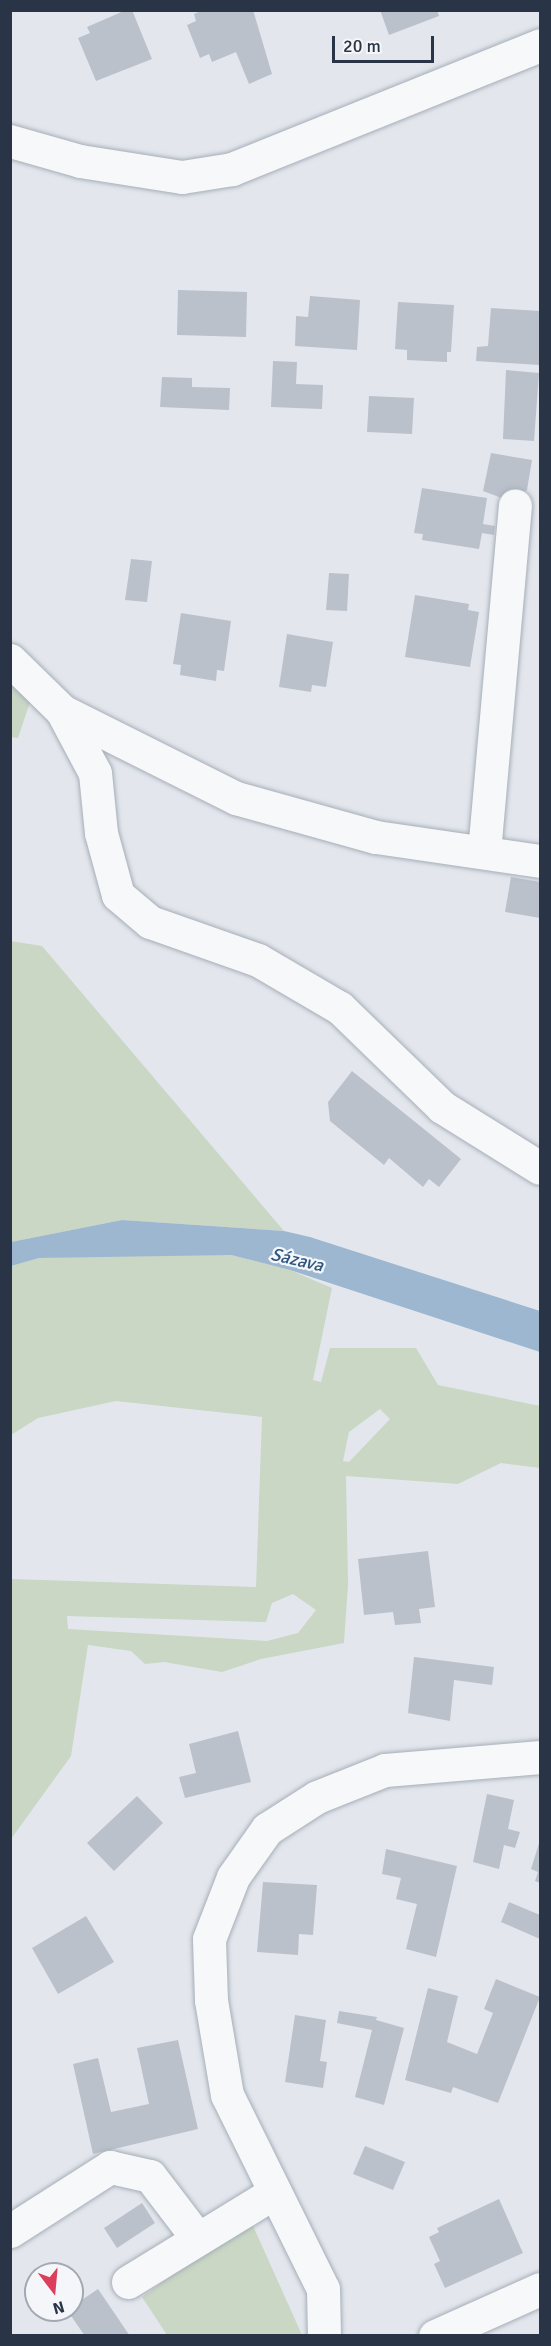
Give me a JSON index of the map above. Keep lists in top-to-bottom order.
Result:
{
  "water": ["Sázava"],
  "scale_bar": "20 m",
  "north": "bottom"
}
